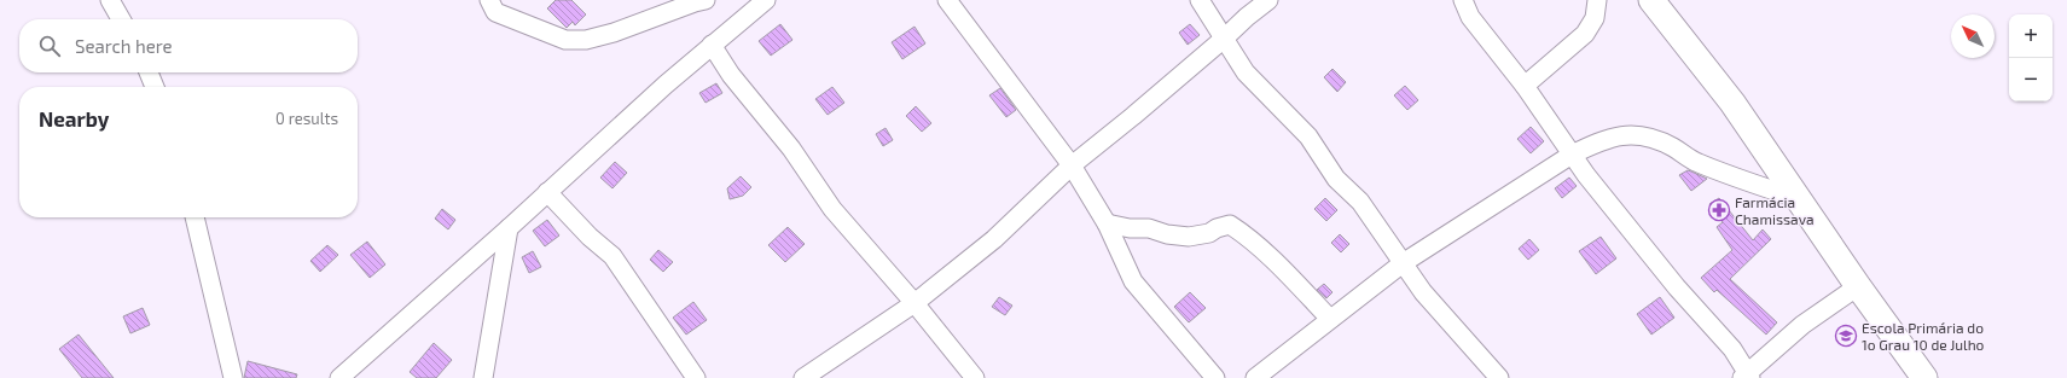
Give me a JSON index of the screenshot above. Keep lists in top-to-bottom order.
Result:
{
  "places": {
    "pharmacy": ["Farmácia Chamissava"],
    "school or university": ["Escola Primária do 1o Grau 10 de Julho"]
  },
  "north": "top left",
  "page": {
    "map_buttons": ["+", "−"],
    "search": "Search here",
    "heading": ["Nearby", "0 results"]
  }
}
